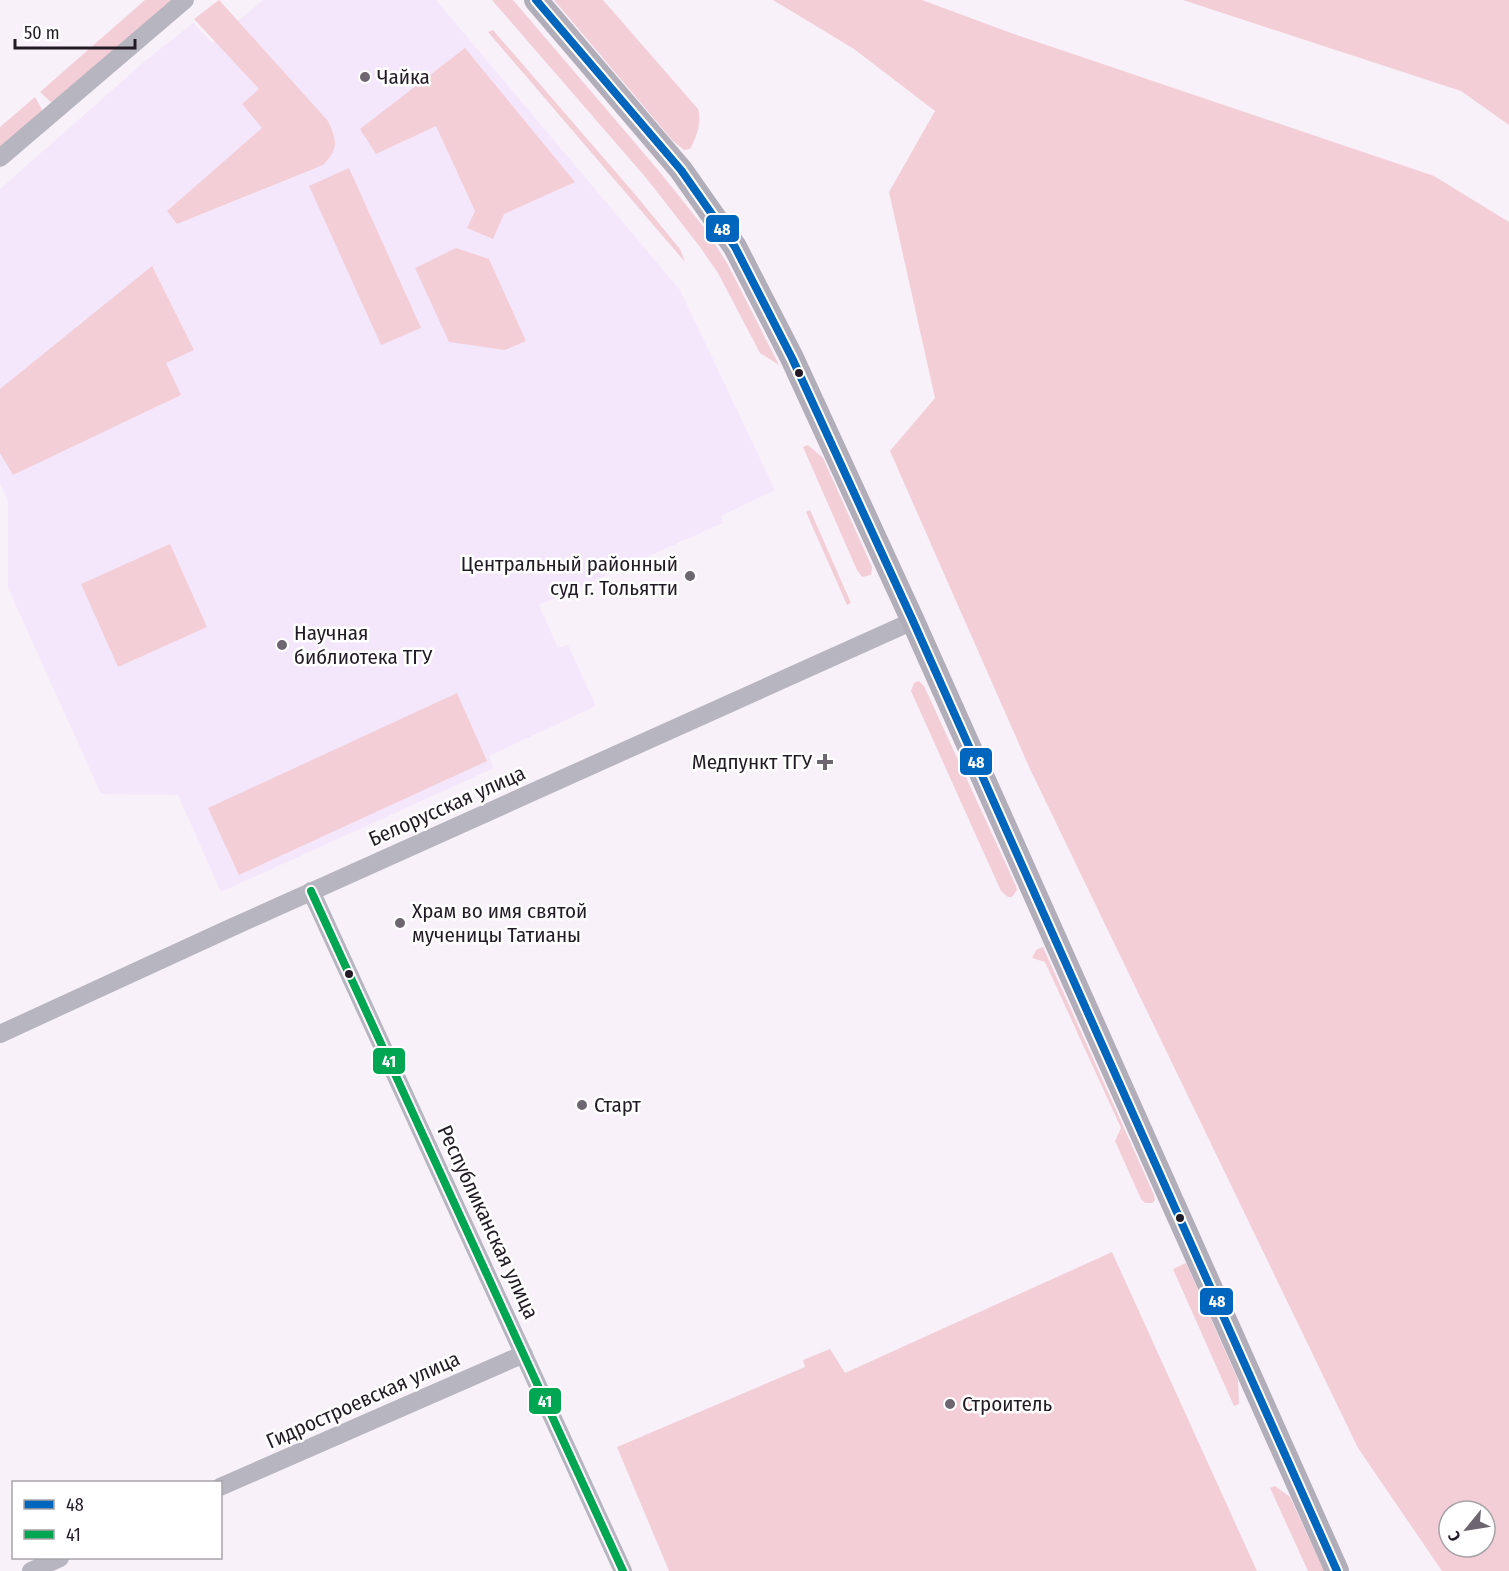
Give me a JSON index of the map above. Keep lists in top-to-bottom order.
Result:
{
  "streets": {
    "street": ["Белорусская улица", "Республиканская улица", "Гидростроевская улица"]
  },
  "crossings": [
    ["Белорусская улица", "Республиканская улица"],
    ["Республиканская улица", "Гидростроевская улица"]
  ],
  "places": {
    "other": [
      "Чайка",
      "Центральный районный суд г. Тольятти",
      "Научная библиотека ТГУ",
      "Храм во имя святой мученицы Татианы",
      "Старт",
      "Строитель"
    ],
    "health": ["Медпункт ТГУ"]
  },
  "lines": ["transit line 48", "transit line 41"],
  "legend": ["48", "41"],
  "scale_bar": "50 m",
  "north": "bottom left"
}
